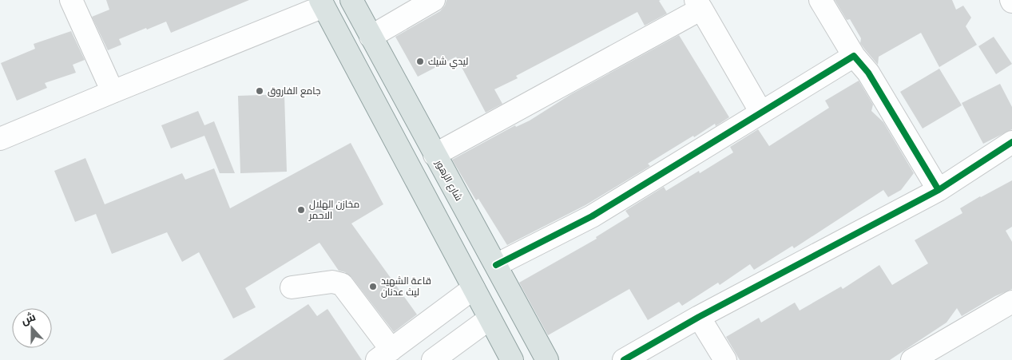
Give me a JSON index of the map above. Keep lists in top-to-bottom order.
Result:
{
  "streets": {
    "main road": ["شارع الزهور"]
  },
  "places": [
    "ليدي شيك",
    "جامع الفاروق",
    "مخازن الهلال الاحمر",
    "قاعة الشهيد ليث عدنان"
  ],
  "north": "top"
}
